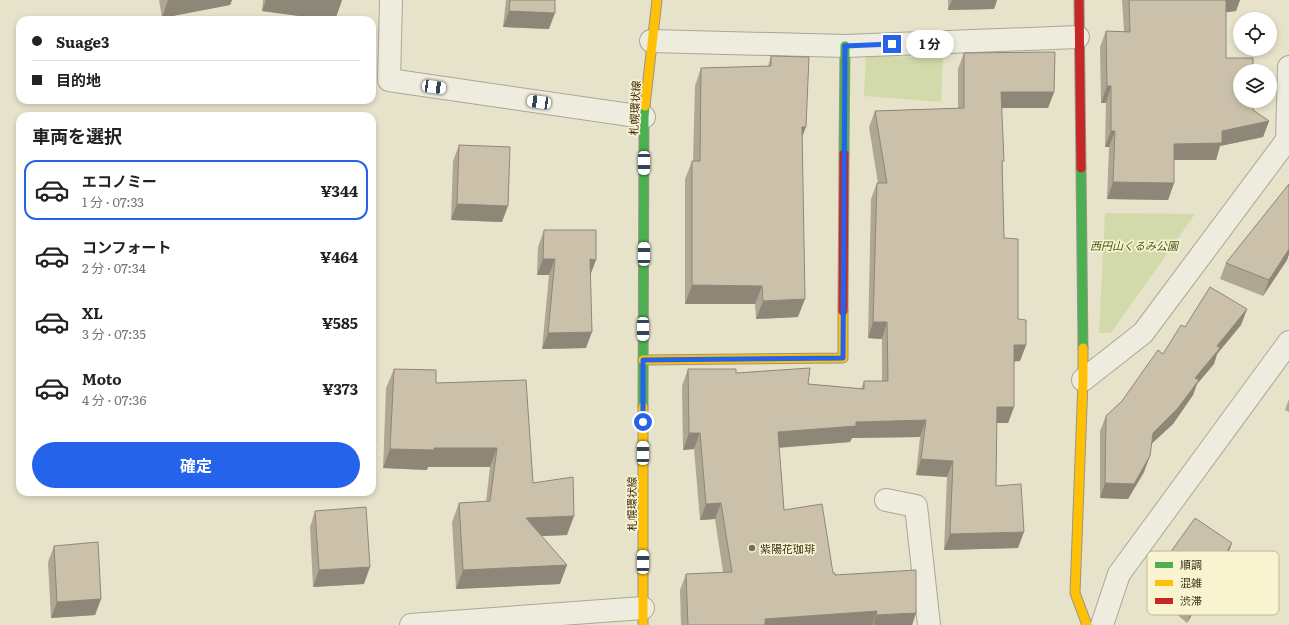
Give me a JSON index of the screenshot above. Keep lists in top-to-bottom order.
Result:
{
  "streets": {
    "street": ["札幌環状線"]
  },
  "parks": ["西円山くるみ公園"],
  "places": ["紫陽花珈琲"],
  "legend": ["順調", "混雑", "渋滞"],
  "page": {
    "banner": ["Suage3", "目的地"],
    "bubble": "1 分",
    "heading": "車両を選択",
    "list": [
      {
        "name": "エコノミー",
        "note": "1 分 · 07:33",
        "value": "¥344"
      },
      {
        "name": "コンフォート",
        "note": "2 分 · 07:34",
        "value": "¥464"
      },
      {
        "name": "XL",
        "note": "3 分 · 07:35",
        "value": "¥585"
      },
      {
        "name": "Moto",
        "note": "4 分 · 07:36",
        "value": "¥373"
      }
    ],
    "buttons": "確定"
  }
}
